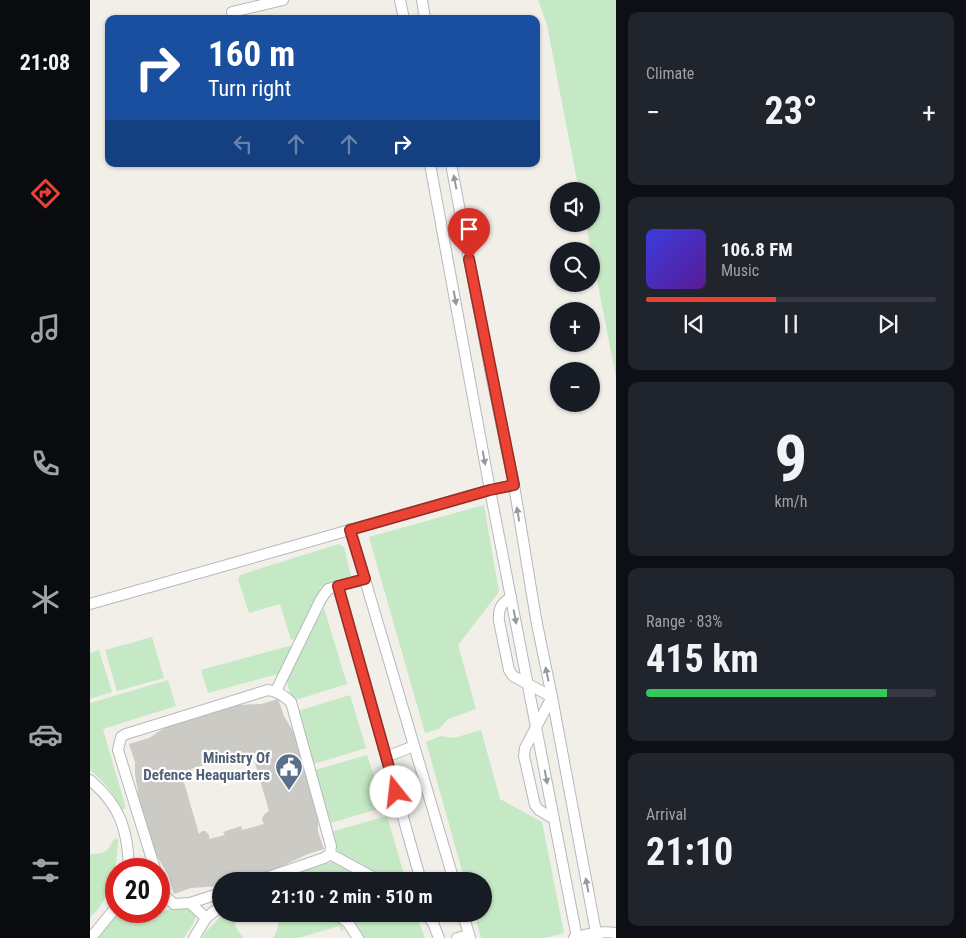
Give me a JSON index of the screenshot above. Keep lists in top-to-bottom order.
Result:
{
  "places": {
    "public building": ["Ministry Of Defence Heaquarters"]
  },
  "page": {
    "tabs": "21:08",
    "tile": [
      "Climate",
      ["9", "km/h"],
      ["Range · 83%", "415 km"],
      ["Arrival", "21:10"]
    ],
    "turn": ["160 m", "Turn right"],
    "heat": ["−", "23°", "+"],
    "map_buttons": ["+", "−"],
    "song": ["106.8 FM", "Music"],
    "limit": "20",
    "trip": "21:10 · 2 min · 510 m"
  }
}
